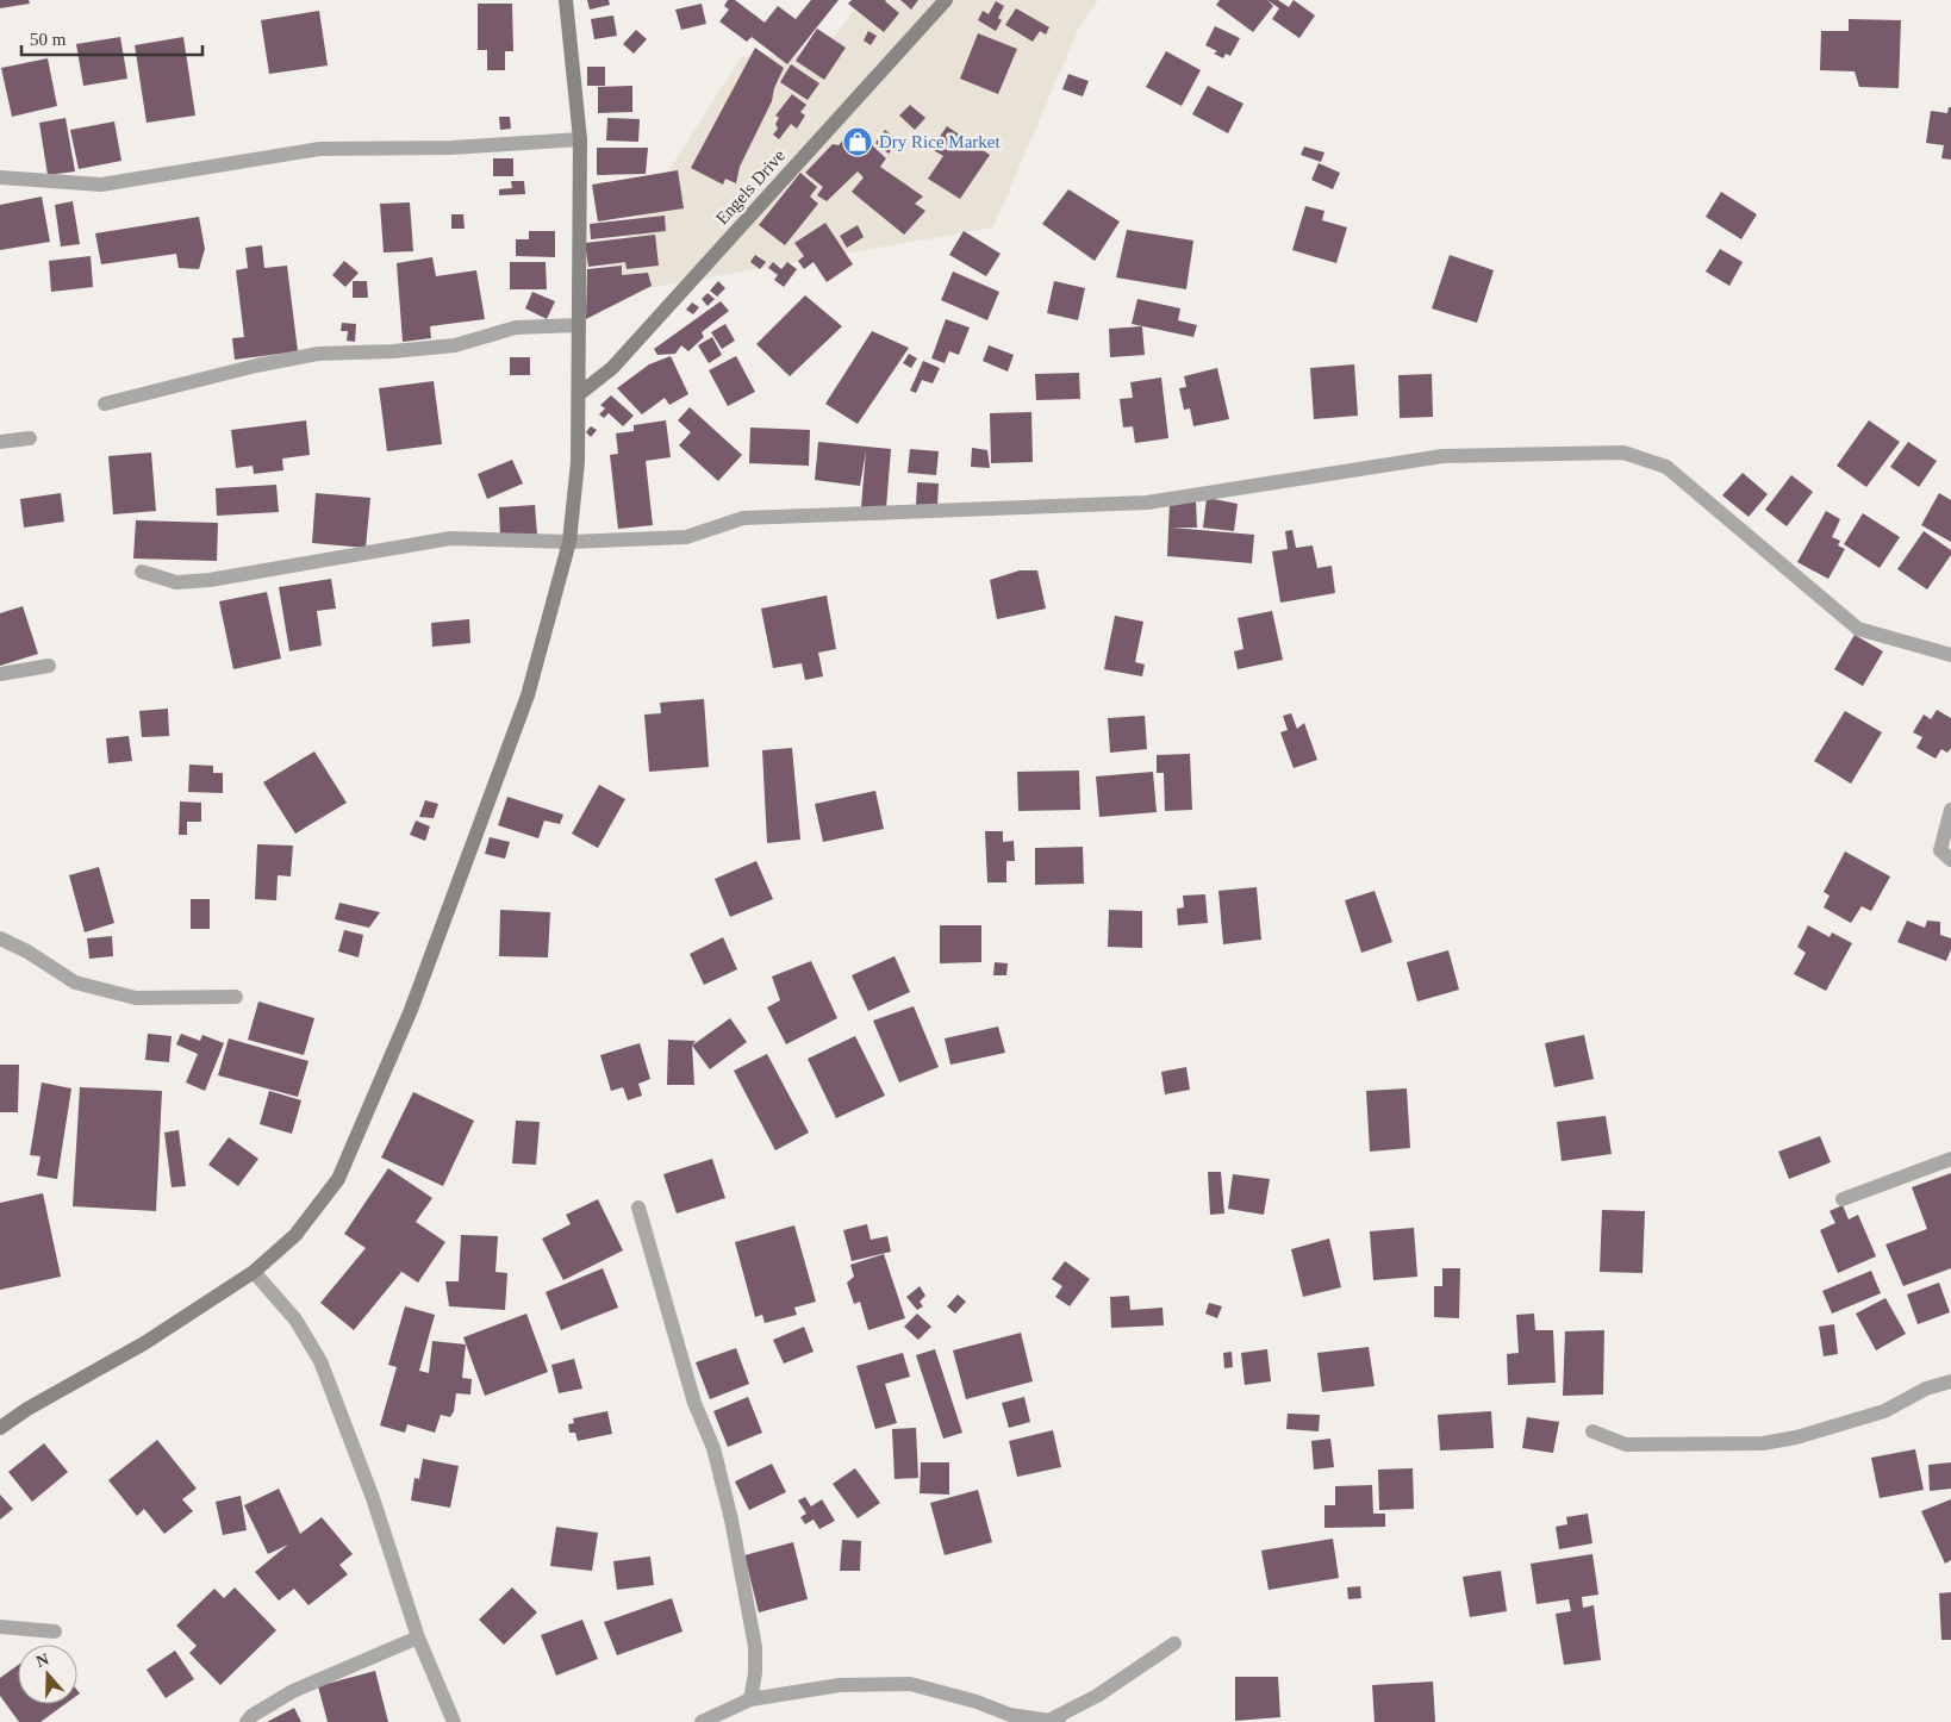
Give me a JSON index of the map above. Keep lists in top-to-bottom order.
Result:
{
  "streets": {
    "main road": ["Engels Drive"]
  },
  "places": {
    "shop": ["Dry Rice Market"]
  },
  "scale_bar": "50 m",
  "north": "top"
}
